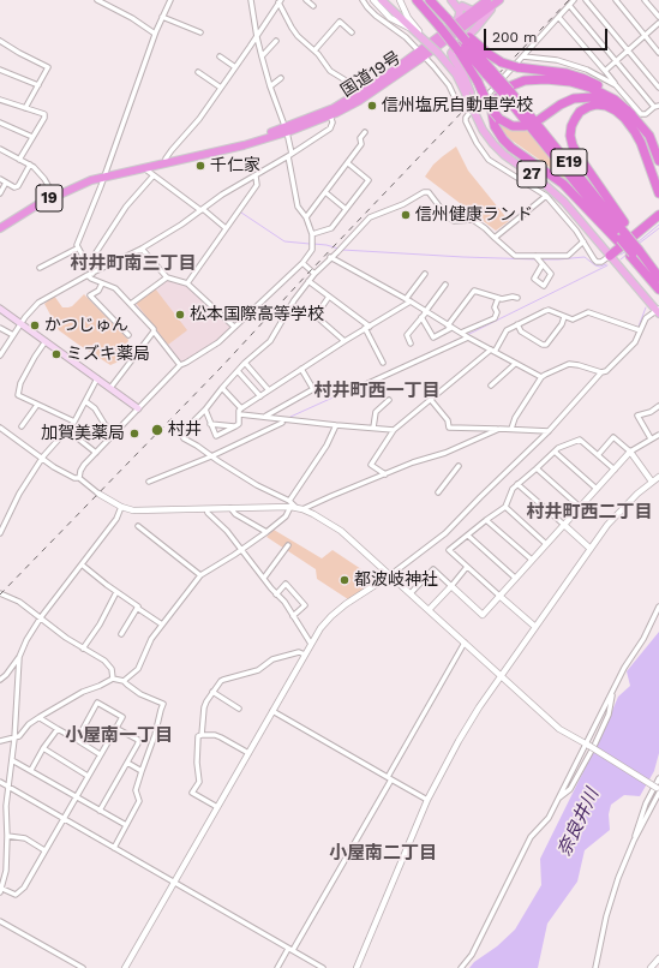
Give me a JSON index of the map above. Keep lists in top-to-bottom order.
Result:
{
  "streets": {
    "highway": ["国道19号", "E19", "19"],
    "main road": ["27"]
  },
  "crossings": [
    ["国道19号", "27"]
  ],
  "districts": [
    "村井町南三丁目",
    "村井町西一丁目",
    "村井町西二丁目",
    "小屋南一丁目",
    "小屋南二丁目"
  ],
  "water": ["奈良井川"],
  "places": [
    "信州塩尻自動車学校",
    "千仁家",
    "信州健康ランド",
    "松本国際高等学校",
    "かつじゅん",
    "ミズキ薬局",
    "村井",
    "加賀美薬局",
    "都波岐神社"
  ],
  "scale_bar": "200 m"
}
